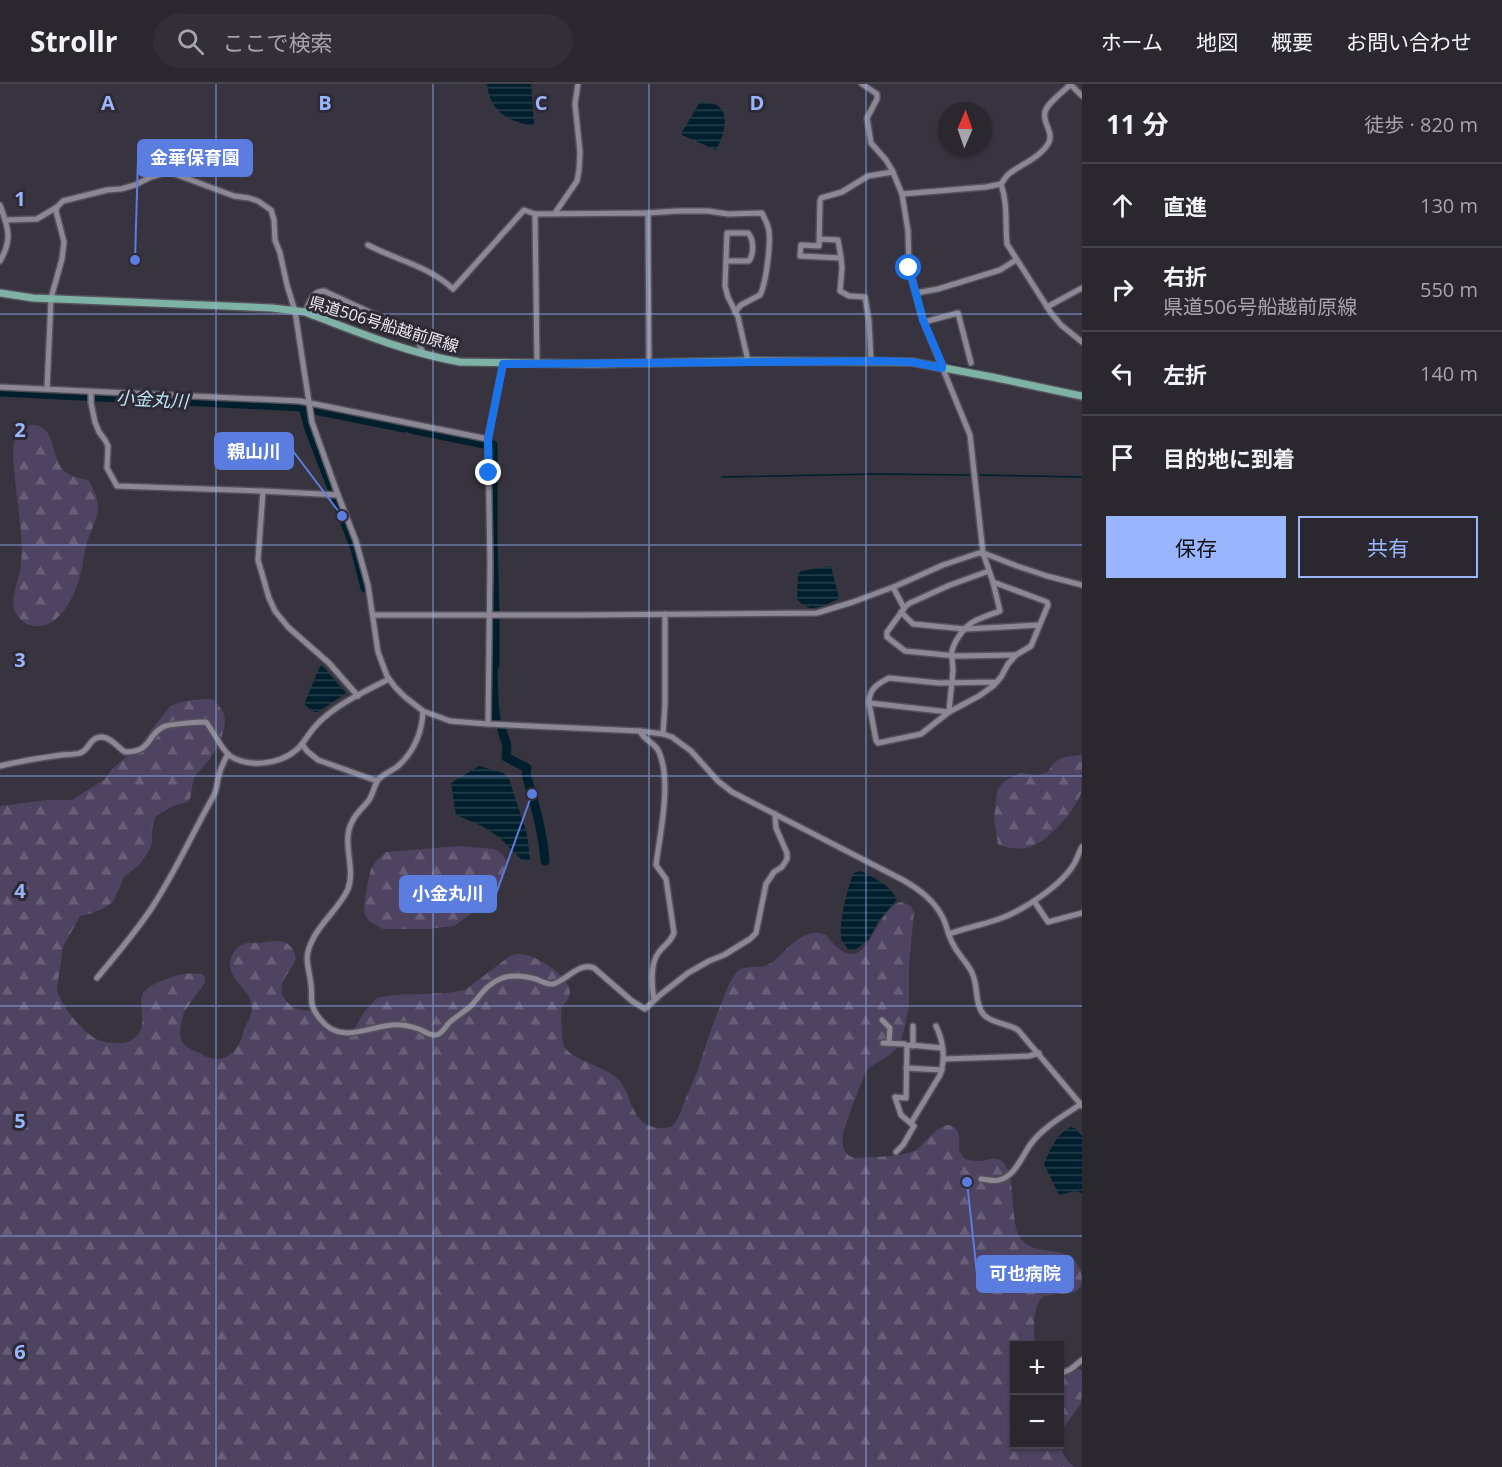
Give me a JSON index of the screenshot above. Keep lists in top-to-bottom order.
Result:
{
  "streets": {
    "main road": ["県道506号船越前原線"]
  },
  "water": ["小金丸川"],
  "places": [
    "金華保育園",
    "親山川",
    "小金丸川",
    "可也病院"
  ],
  "north": "top",
  "page": {
    "header": "Strollr",
    "search": "ここで検索",
    "nav": [
      "ホーム",
      "地図",
      "概要",
      "お問い合わせ"
    ],
    "heading": ["11 分", "徒歩 · 820 m"],
    "list": [
      ["直進", "130 m"],
      ["右折", "県道506号船越前原線", "550 m"],
      ["左折", "140 m"],
      "目的地に到着"
    ],
    "buttons": ["保存", "共有"],
    "map_buttons": ["+", "−"]
  },
  "grid": {
    "columns": [
      "A",
      "B",
      "C",
      "D"
    ],
    "rows": [
      "1",
      "2",
      "3",
      "4",
      "5",
      "6"
    ]
  }
}
